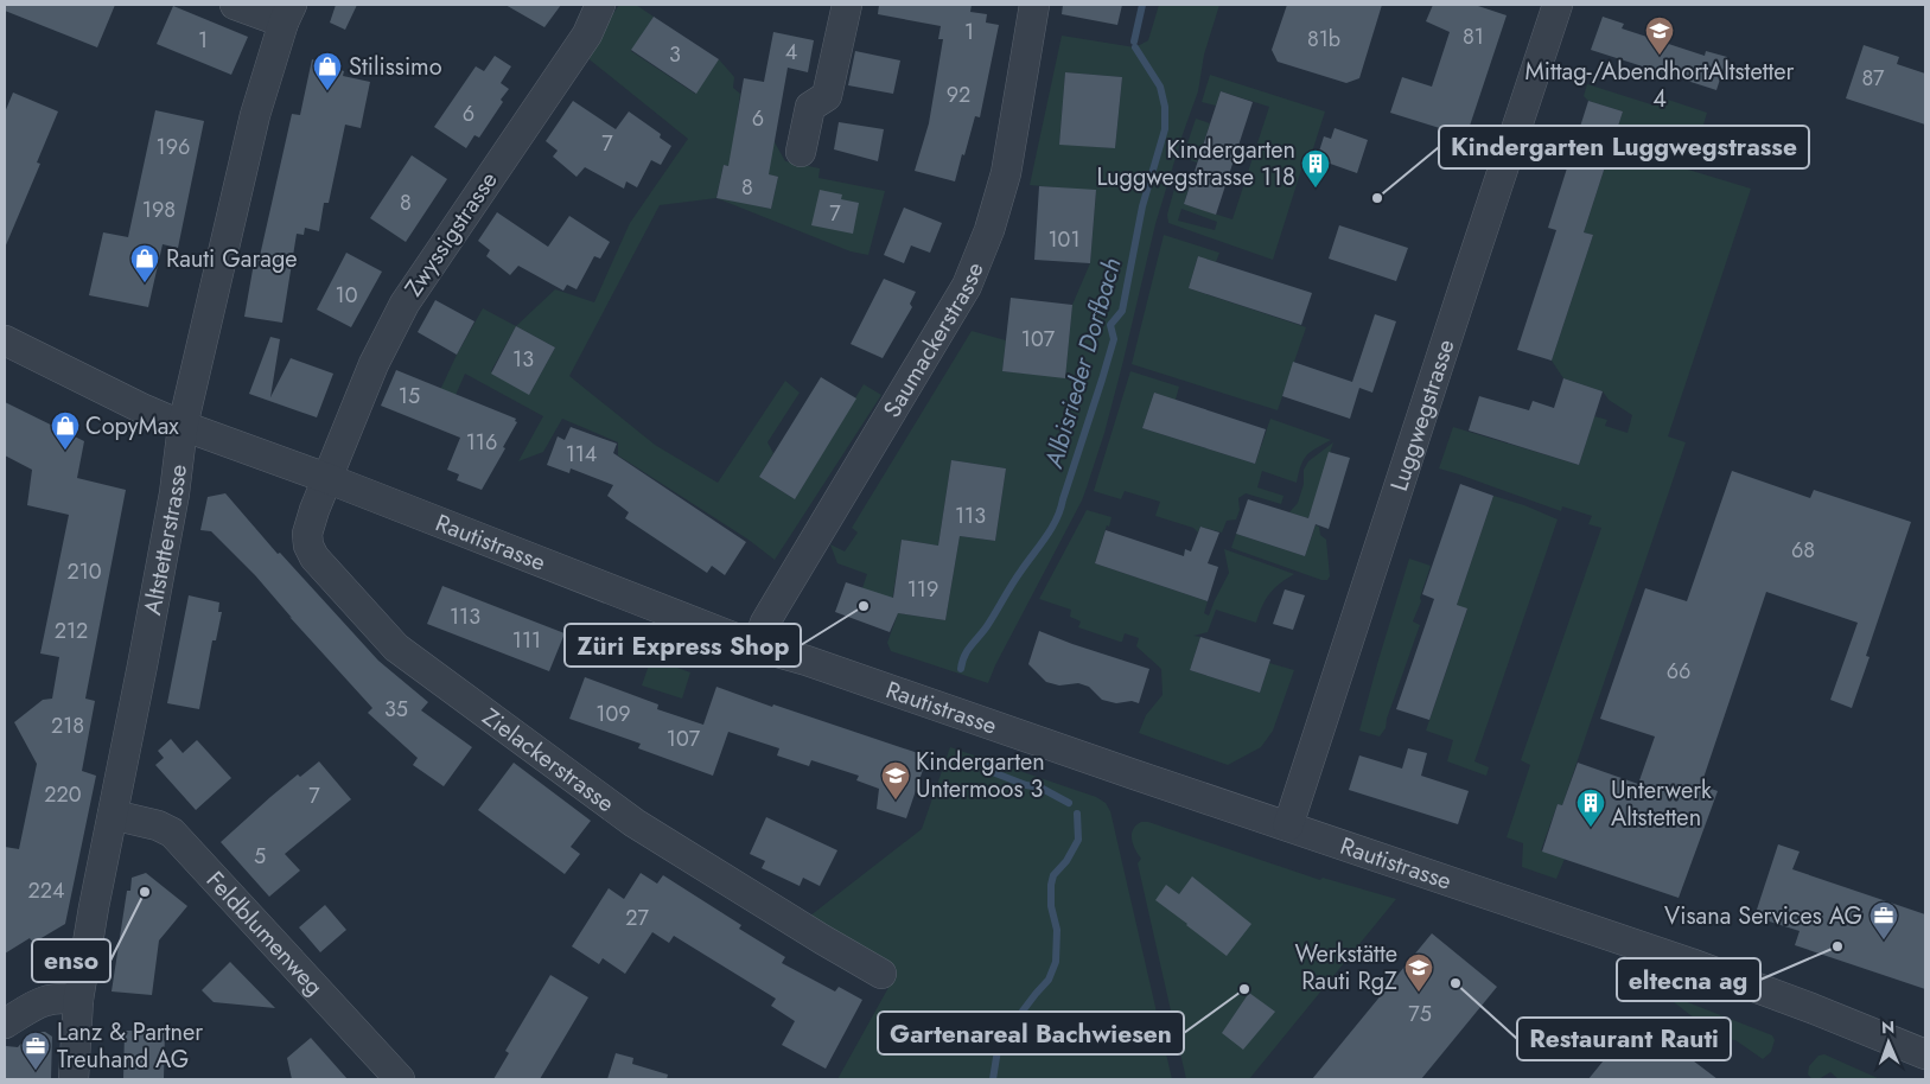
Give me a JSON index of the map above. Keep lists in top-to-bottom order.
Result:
{
  "streets": {
    "street": [
      "Zwyssigstrasse",
      "Saumackerstrasse",
      "Luggwegstrasse",
      "Altstetterstrasse",
      "Rautistrasse",
      "Zielackerstrasse",
      "Feldblumenweg"
    ]
  },
  "crossings": [
    ["Zwyssigstrasse", "Rautistrasse"],
    ["Zwyssigstrasse", "Zielackerstrasse"],
    ["Saumackerstrasse", "Rautistrasse"],
    ["Luggwegstrasse", "Rautistrasse"],
    ["Altstetterstrasse", "Rautistrasse"],
    ["Altstetterstrasse", "Feldblumenweg"],
    ["Rautistrasse", "Zielackerstrasse"]
  ],
  "water": ["Albisrieder Dorfbach"],
  "places": {
    "school or university": ["Mittag-/AbendhortAltstetter 4", "Kindergarten Untermoos 3", "Werkstätte Rauti RgZ"],
    "shop": ["Stilissimo", "Rauti Garage", "CopyMax"],
    "building": ["Kindergarten Luggwegstrasse 118", "Unterwerk Altstetten"],
    "other": [
      "Kindergarten Luggwegstrasse",
      "Züri Express Shop",
      "enso",
      "eltecna ag",
      "Restaurant Rauti",
      "Gartenareal Bachwiesen"
    ],
    "office": ["Visana Services AG", "Lanz & Partner Treuhand AG"]
  },
  "house_numbers": [
    "1",
    "81",
    "81b",
    "1",
    "4",
    "3",
    "87",
    "92",
    "6",
    "6",
    "7",
    "196",
    "8",
    "8",
    "198",
    "7",
    "101",
    "10",
    "107",
    "13",
    "15",
    "116",
    "114",
    "113",
    "68",
    "210",
    "119",
    "113",
    "212",
    "111",
    "66",
    "35",
    "109",
    "218",
    "107",
    "220",
    "7",
    "5",
    "224",
    "27",
    "75"
  ],
  "north": "top"
}
